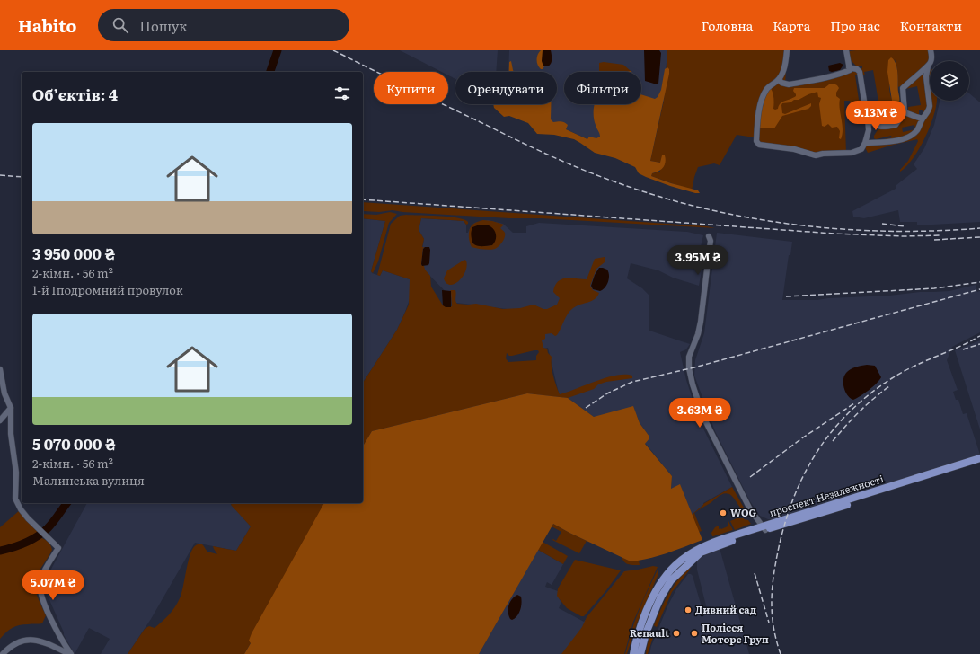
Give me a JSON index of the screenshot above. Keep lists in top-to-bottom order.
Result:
{
  "streets": {
    "main road": ["проспект Незалежності"]
  },
  "places": [
    "WOG",
    "Дивний сад",
    "Renault",
    "Полісся Моторс Груп"
  ],
  "page": {
    "header": "Habito",
    "search": "Пошук",
    "nav": [
      "Головна",
      "Карта",
      "Про нас",
      "Контакти"
    ],
    "chip": ["Купити", "Орендувати", "Фільтри"],
    "heading": "Об’єктів: 4",
    "price": [
      "9.13M ₴",
      "3.95M ₴",
      "3.63M ₴",
      "5.07M ₴"
    ],
    "list": [
      {
        "name": "3 950 000 ₴",
        "note": "2-кімн. · 56 m² · 1-й Іподромний провулок"
      },
      {
        "name": "5 070 000 ₴",
        "note": "2-кімн. · 56 m² · Малинська вулиця"
      }
    ]
  }
}
